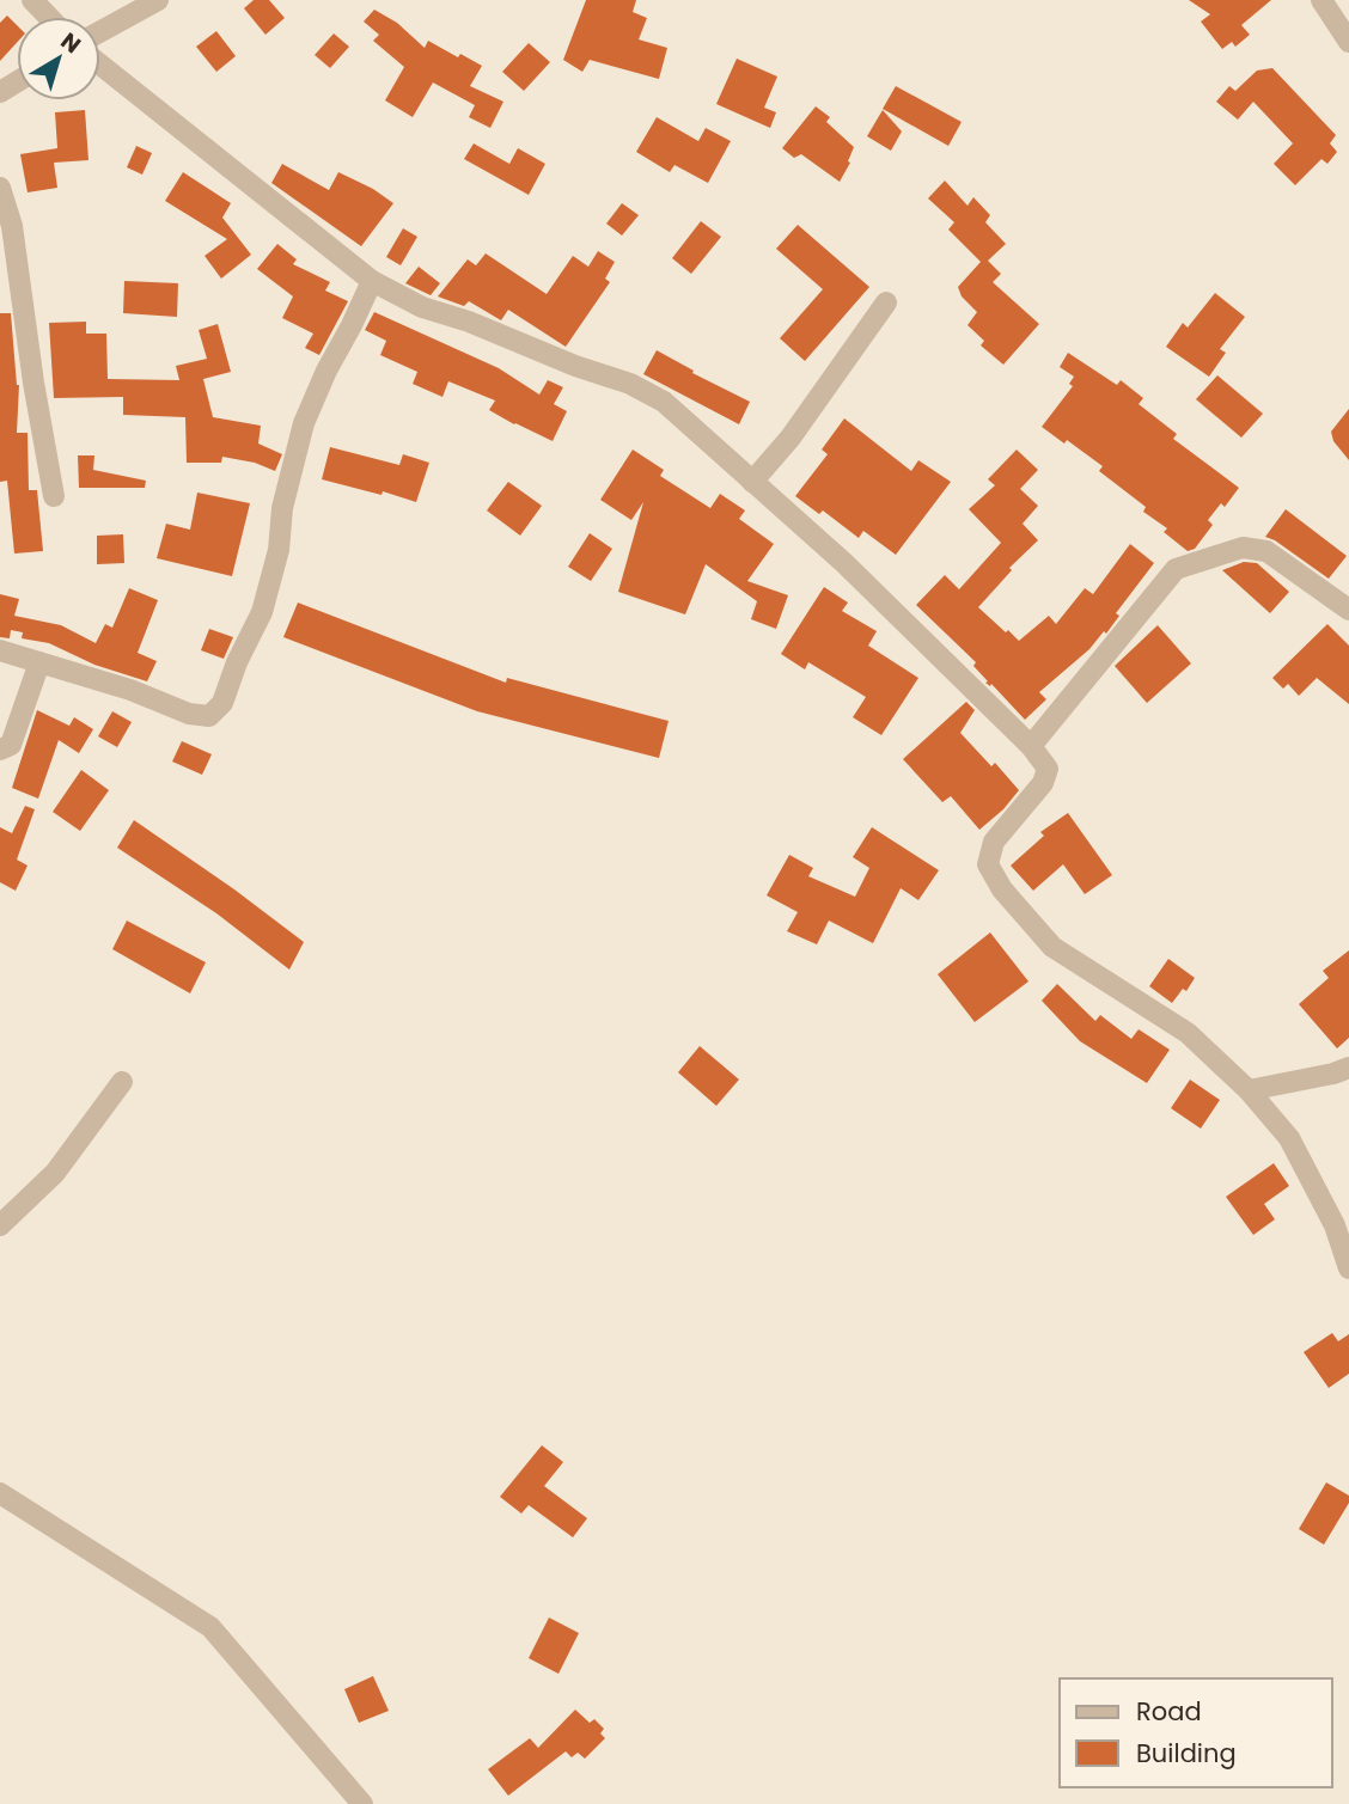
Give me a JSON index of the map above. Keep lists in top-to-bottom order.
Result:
{
  "legend": ["Road", "Building"],
  "north": "top right"
}
